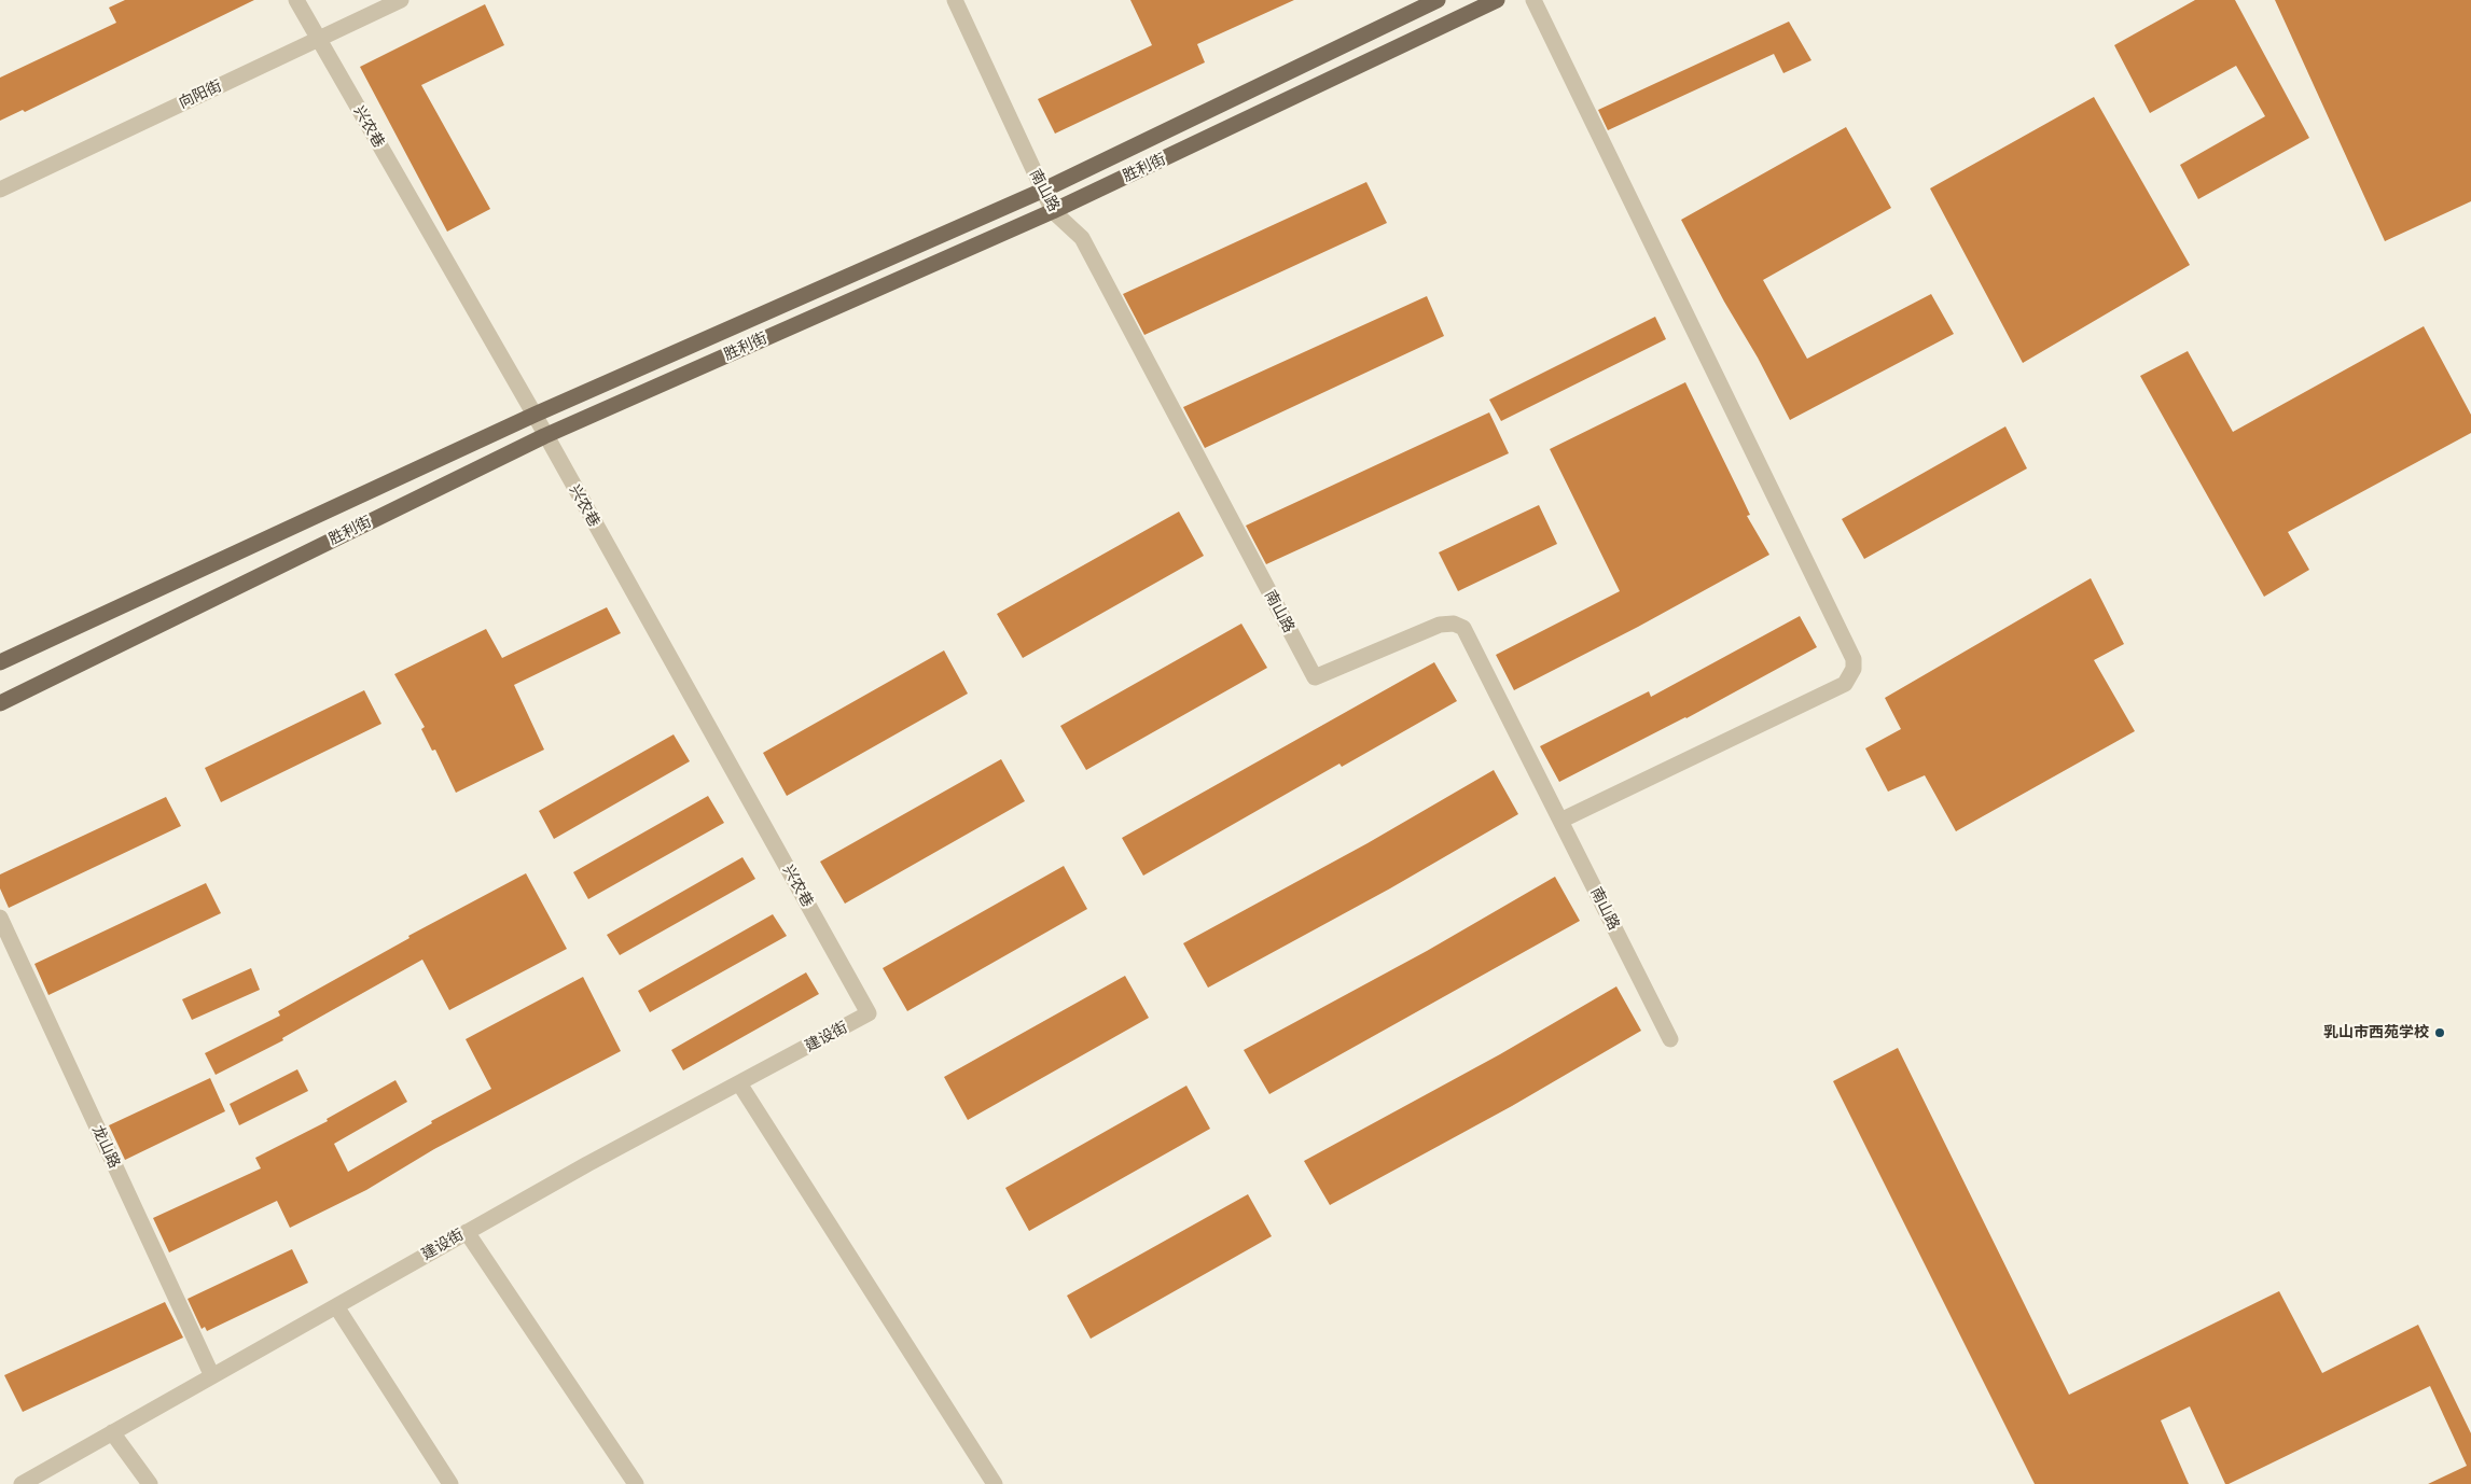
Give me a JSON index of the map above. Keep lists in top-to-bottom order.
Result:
{
  "streets": {
    "main road": ["胜利街"],
    "street": [
      "向阳街",
      "兴农巷",
      "南山路",
      "建设街",
      "龙山路"
    ]
  },
  "crossings": [
    ["向阳街", "兴农巷"],
    ["兴农巷", "胜利街"],
    ["兴农巷", "建设街"],
    ["胜利街", "南山路"],
    ["建设街", "龙山路"]
  ],
  "places": ["乳山市西苑学校"]
}
